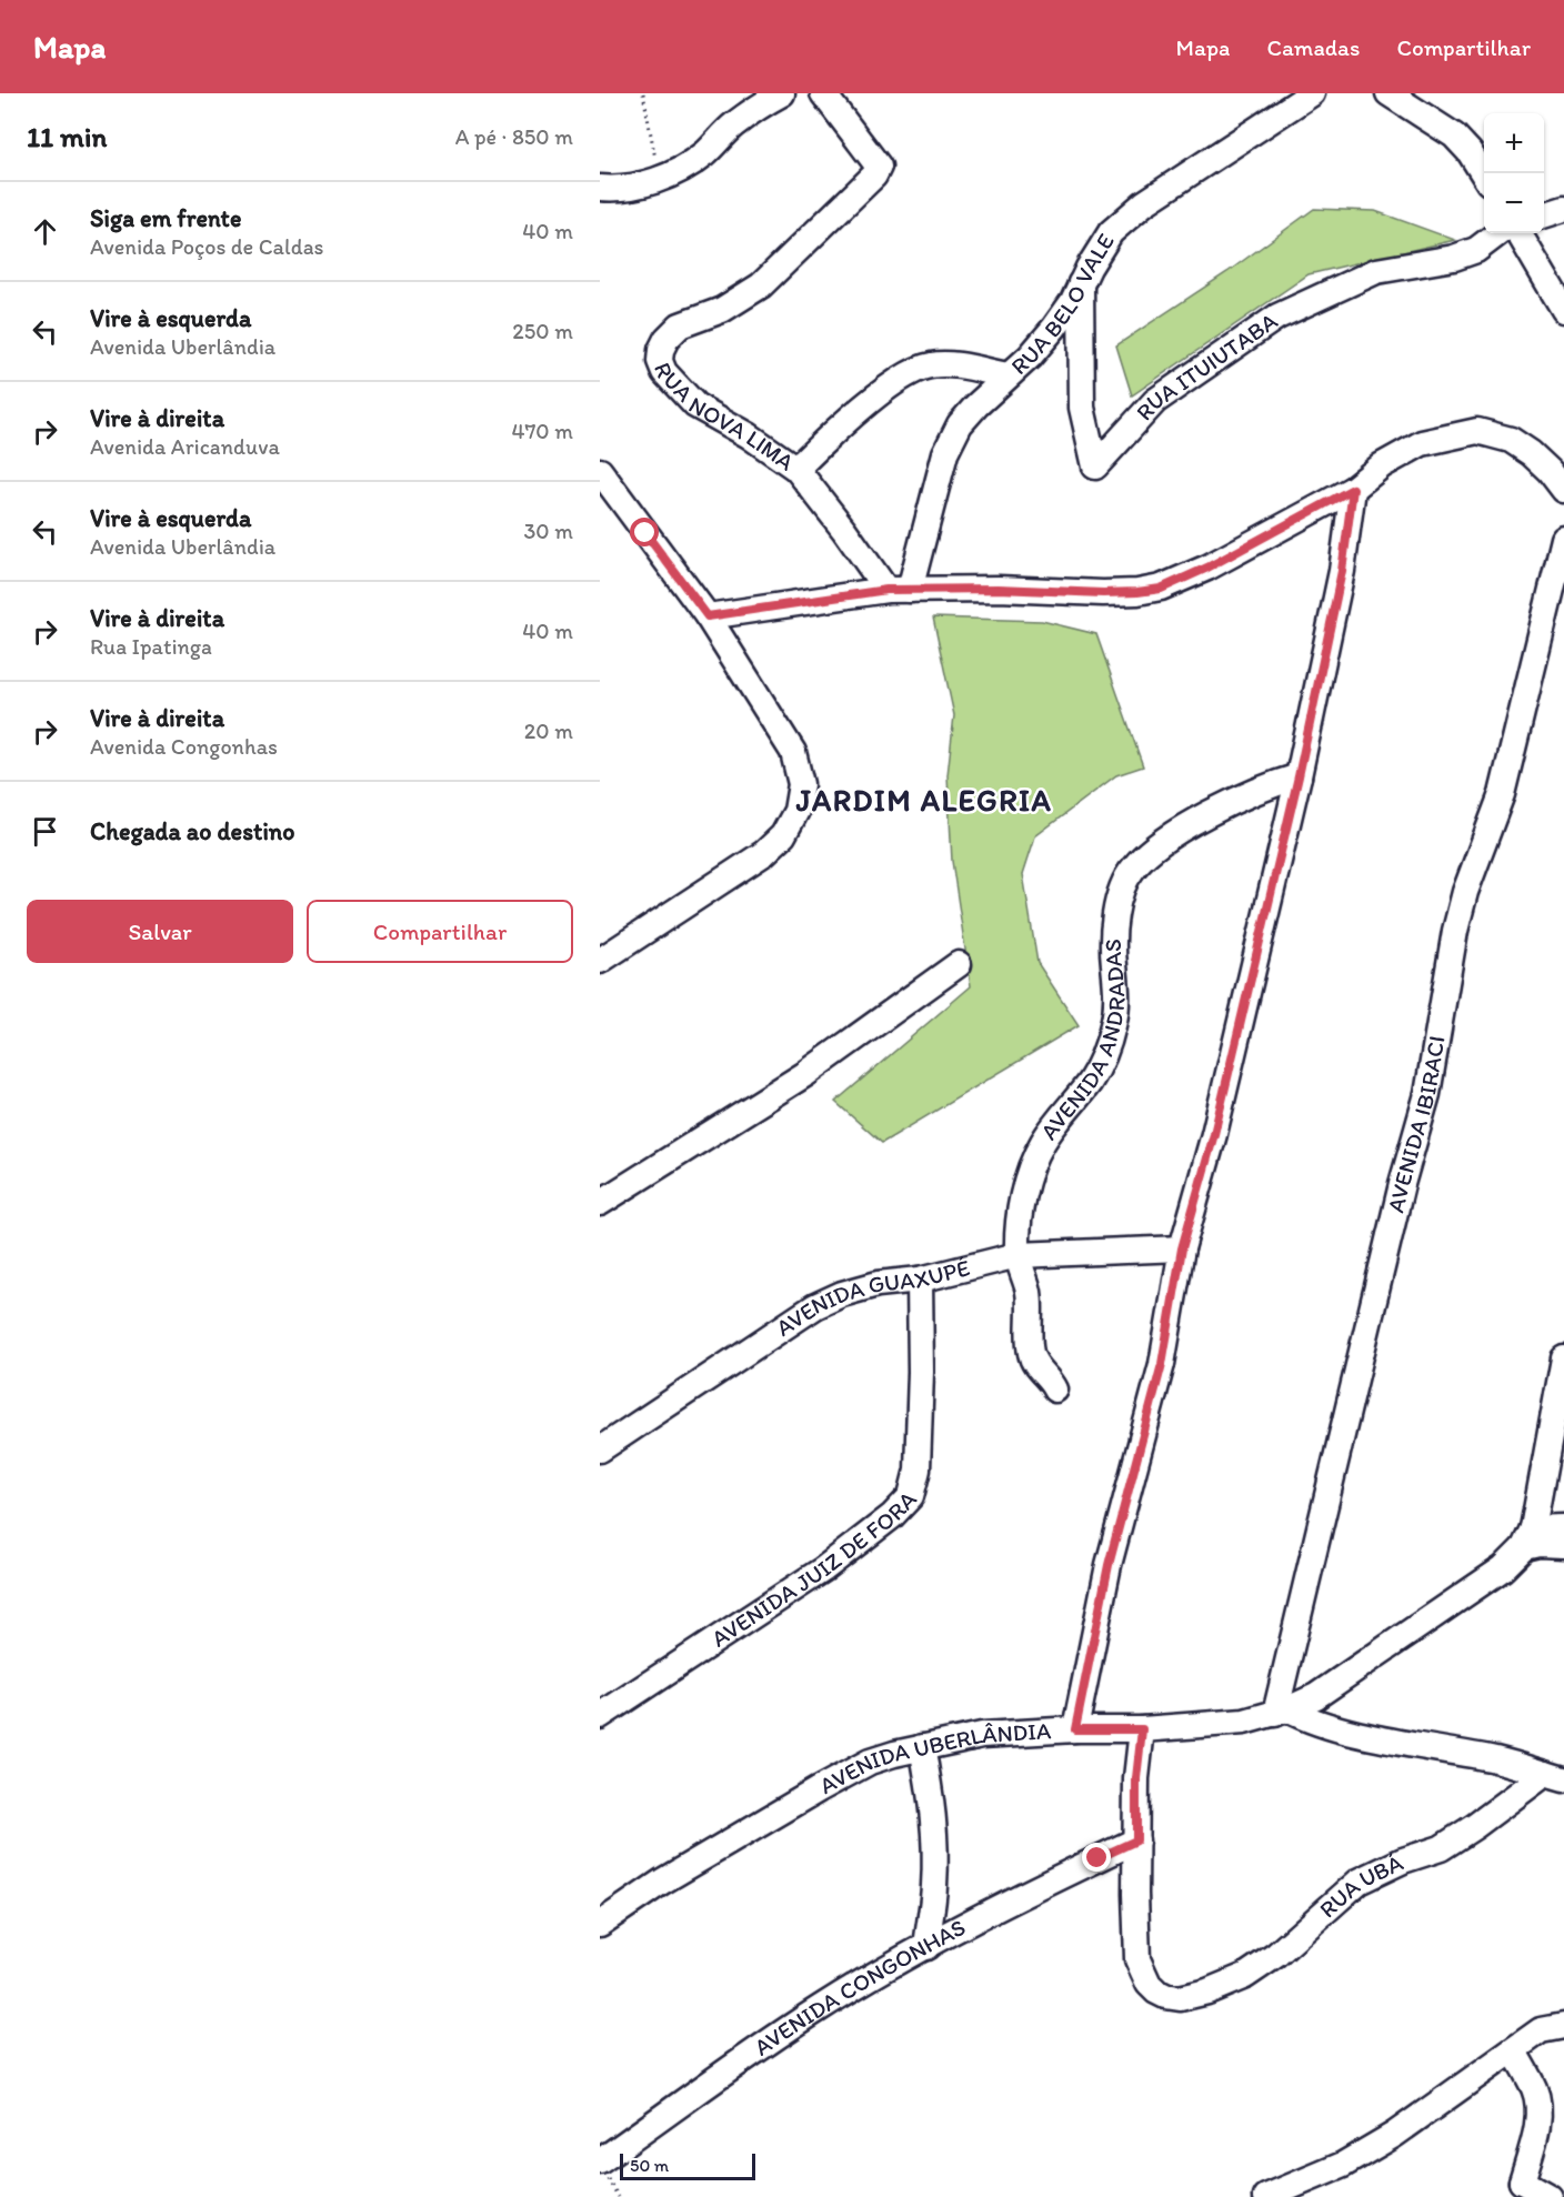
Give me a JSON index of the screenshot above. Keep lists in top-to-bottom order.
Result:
{
  "streets": {
    "street": [
      "RUA BELO VALE",
      "RUA ITUIUTABA",
      "RUA NOVA LIMA",
      "AVENIDA ANDRADAS",
      "AVENIDA IBIRACI",
      "AVENIDA GUAXUPÉ",
      "AVENIDA JUIZ DE FORA",
      "AVENIDA UBERLÂNDIA",
      "RUA UBÁ",
      "AVENIDA CONGONHAS"
    ]
  },
  "crossings": [
    ["RUA BELO VALE", "RUA ITUIUTABA"],
    ["RUA BELO VALE", "RUA NOVA LIMA"],
    ["AVENIDA ANDRADAS", "AVENIDA GUAXUPÉ"],
    ["AVENIDA IBIRACI", "AVENIDA UBERLÂNDIA"],
    ["AVENIDA GUAXUPÉ", "AVENIDA JUIZ DE FORA"],
    ["RUA UBÁ", "AVENIDA CONGONHAS"]
  ],
  "districts": ["JARDIM ALEGRIA"],
  "scale_bar": "50 m",
  "page": {
    "header": "Mapa",
    "nav": ["Mapa", "Camadas", "Compartilhar"],
    "heading": ["11 min", "A pé · 850 m"],
    "map_buttons": ["+", "−"],
    "list": [
      ["Siga em frente", "Avenida Poços de Caldas", "40 m"],
      ["Vire à esquerda", "Avenida Uberlândia", "250 m"],
      ["Vire à direita", "Avenida Aricanduva", "470 m"],
      ["Vire à esquerda", "Avenida Uberlândia", "30 m"],
      ["Vire à direita", "Rua Ipatinga", "40 m"],
      ["Vire à direita", "Avenida Congonhas", "20 m"],
      "Chegada ao destino"
    ],
    "buttons": ["Salvar", "Compartilhar"],
    "scale": "50 m"
  }
}
